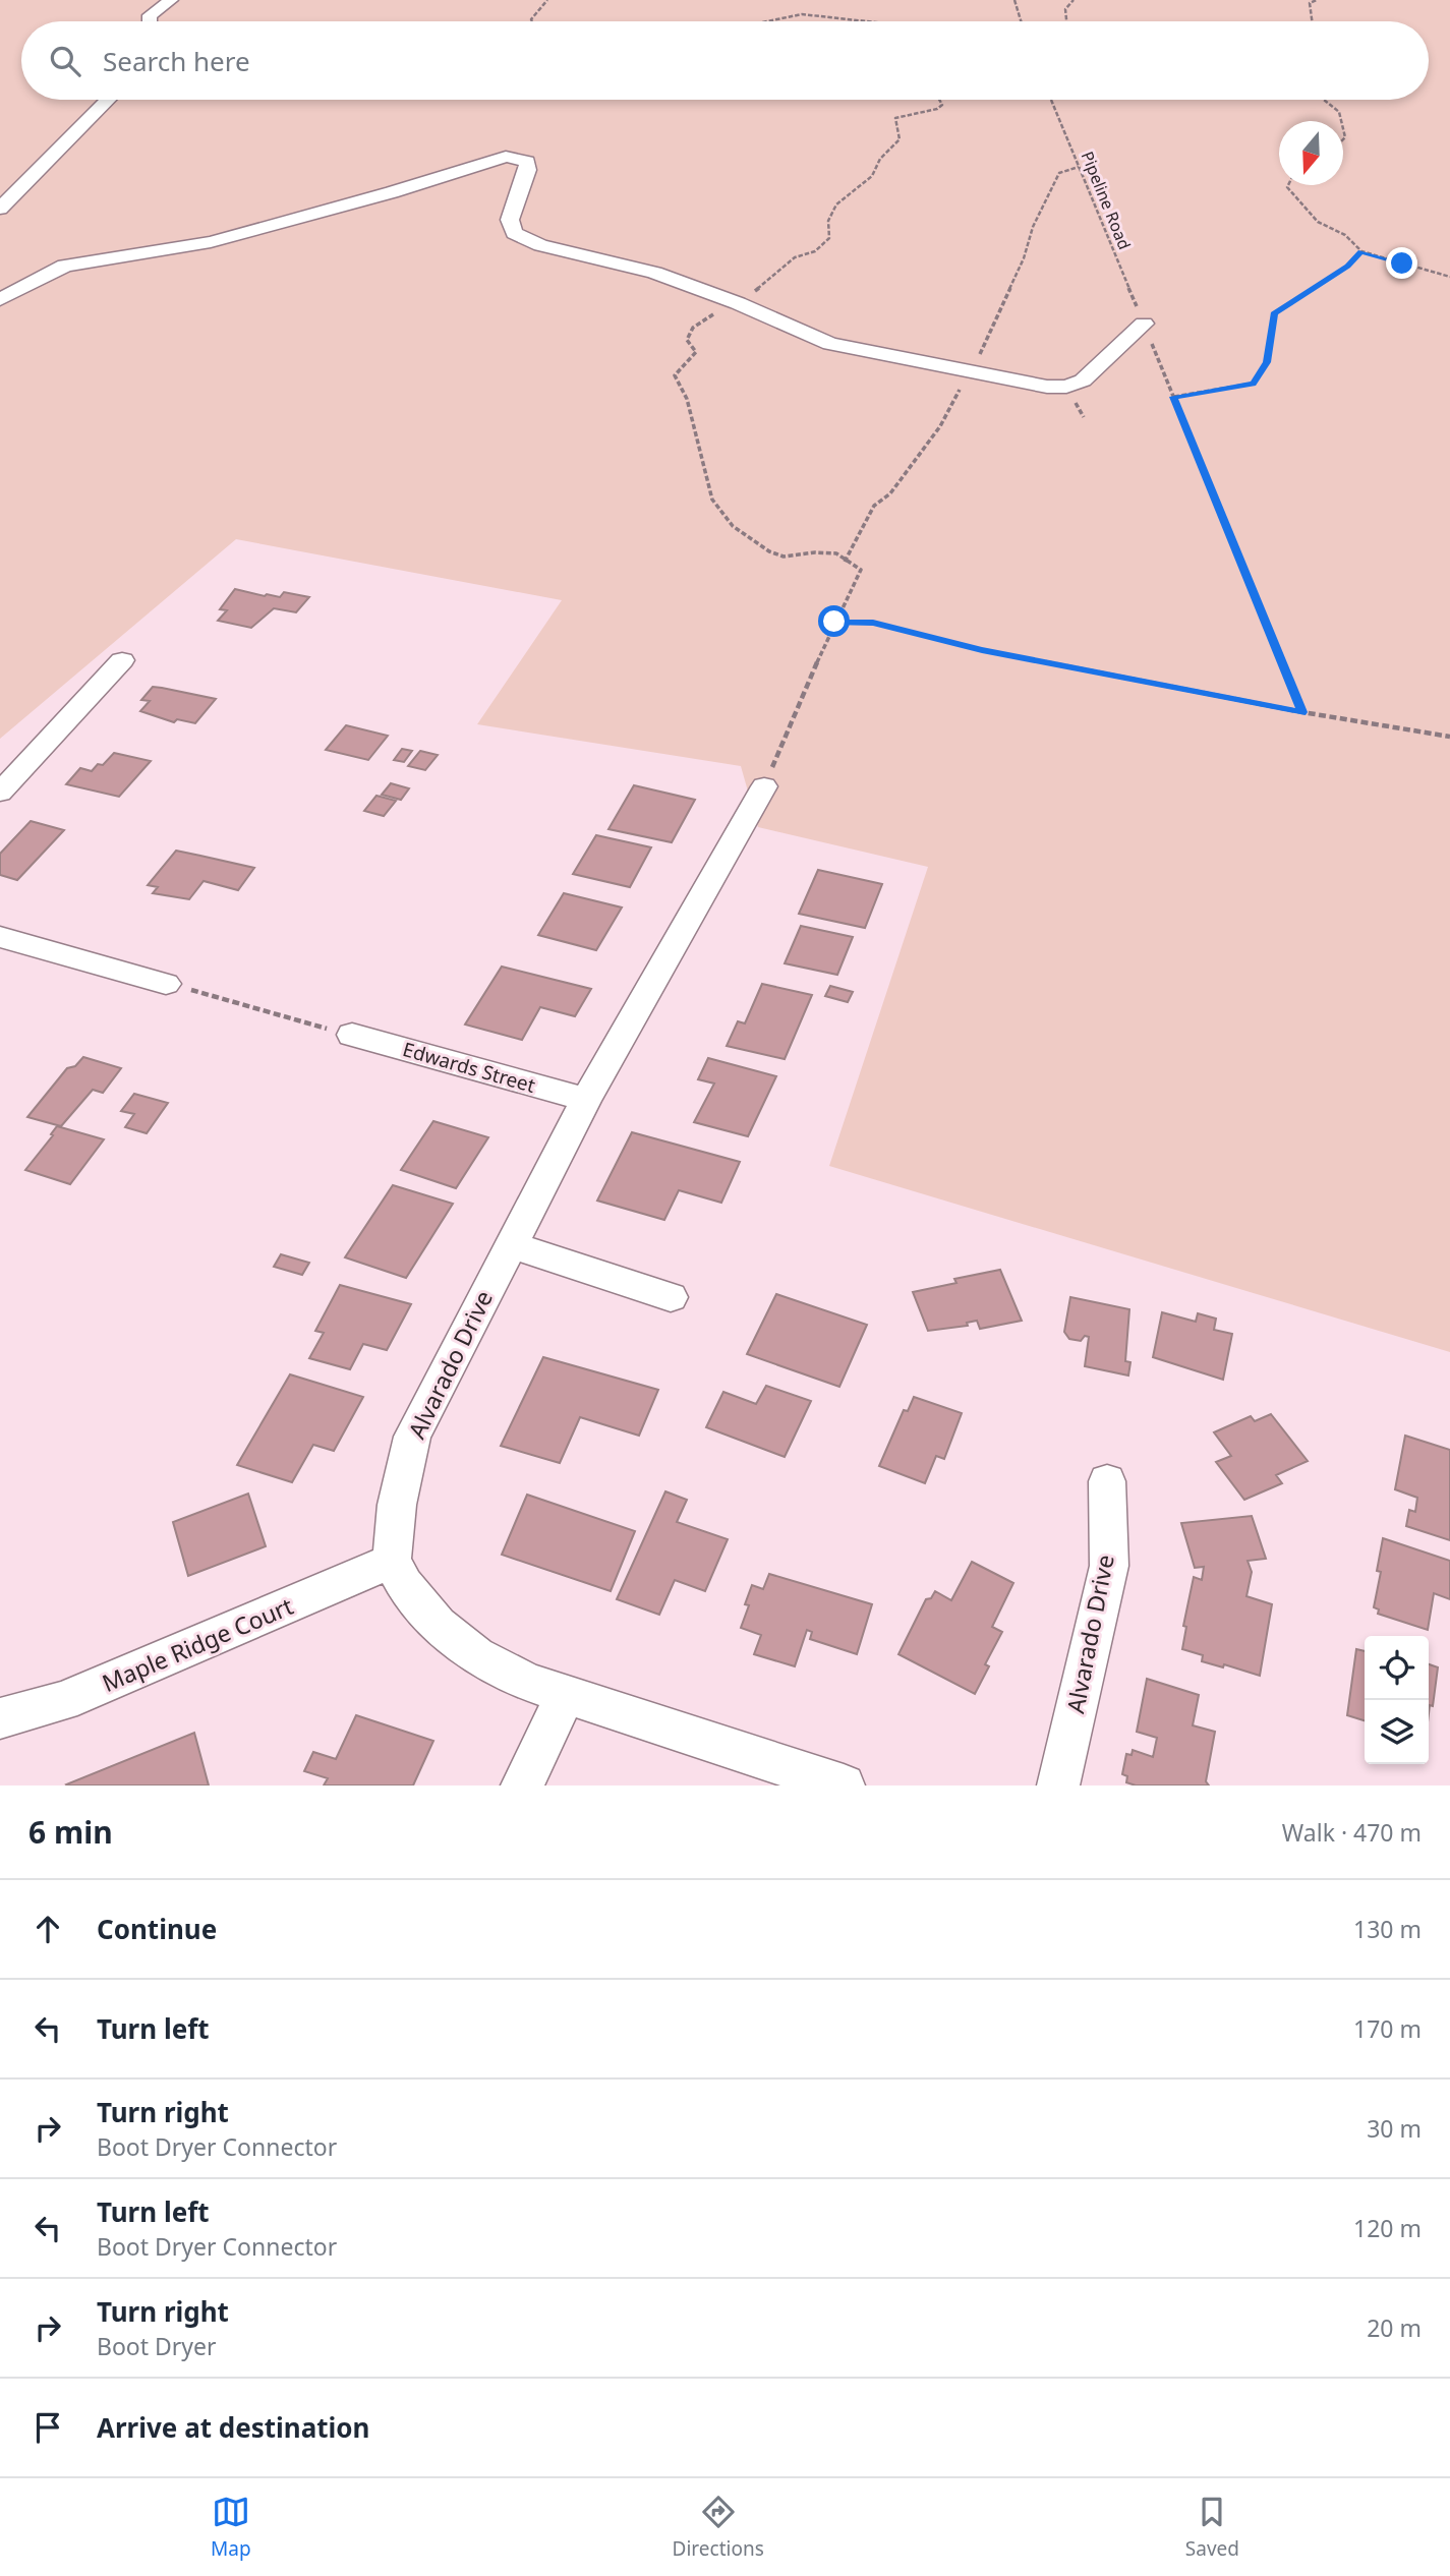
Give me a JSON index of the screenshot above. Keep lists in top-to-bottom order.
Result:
{
  "streets": {
    "street": ["Edwards Street", "Alvarado Drive", "Maple Ridge Court"],
    "path": ["Pipeline Road"]
  },
  "crossings": [
    ["Edwards Street", "Alvarado Drive"],
    ["Alvarado Drive", "Maple Ridge Court"]
  ],
  "north": "bottom",
  "page": {
    "search": "Search here",
    "heading": ["6 min", "Walk · 470 m"],
    "list": [
      ["Continue", "130 m"],
      ["Turn left", "170 m"],
      ["Turn right", "Boot Dryer Connector", "30 m"],
      ["Turn left", "Boot Dryer Connector", "120 m"],
      ["Turn right", "Boot Dryer", "20 m"],
      "Arrive at destination"
    ],
    "nav": ["Map", "Directions", "Saved"]
  }
}
